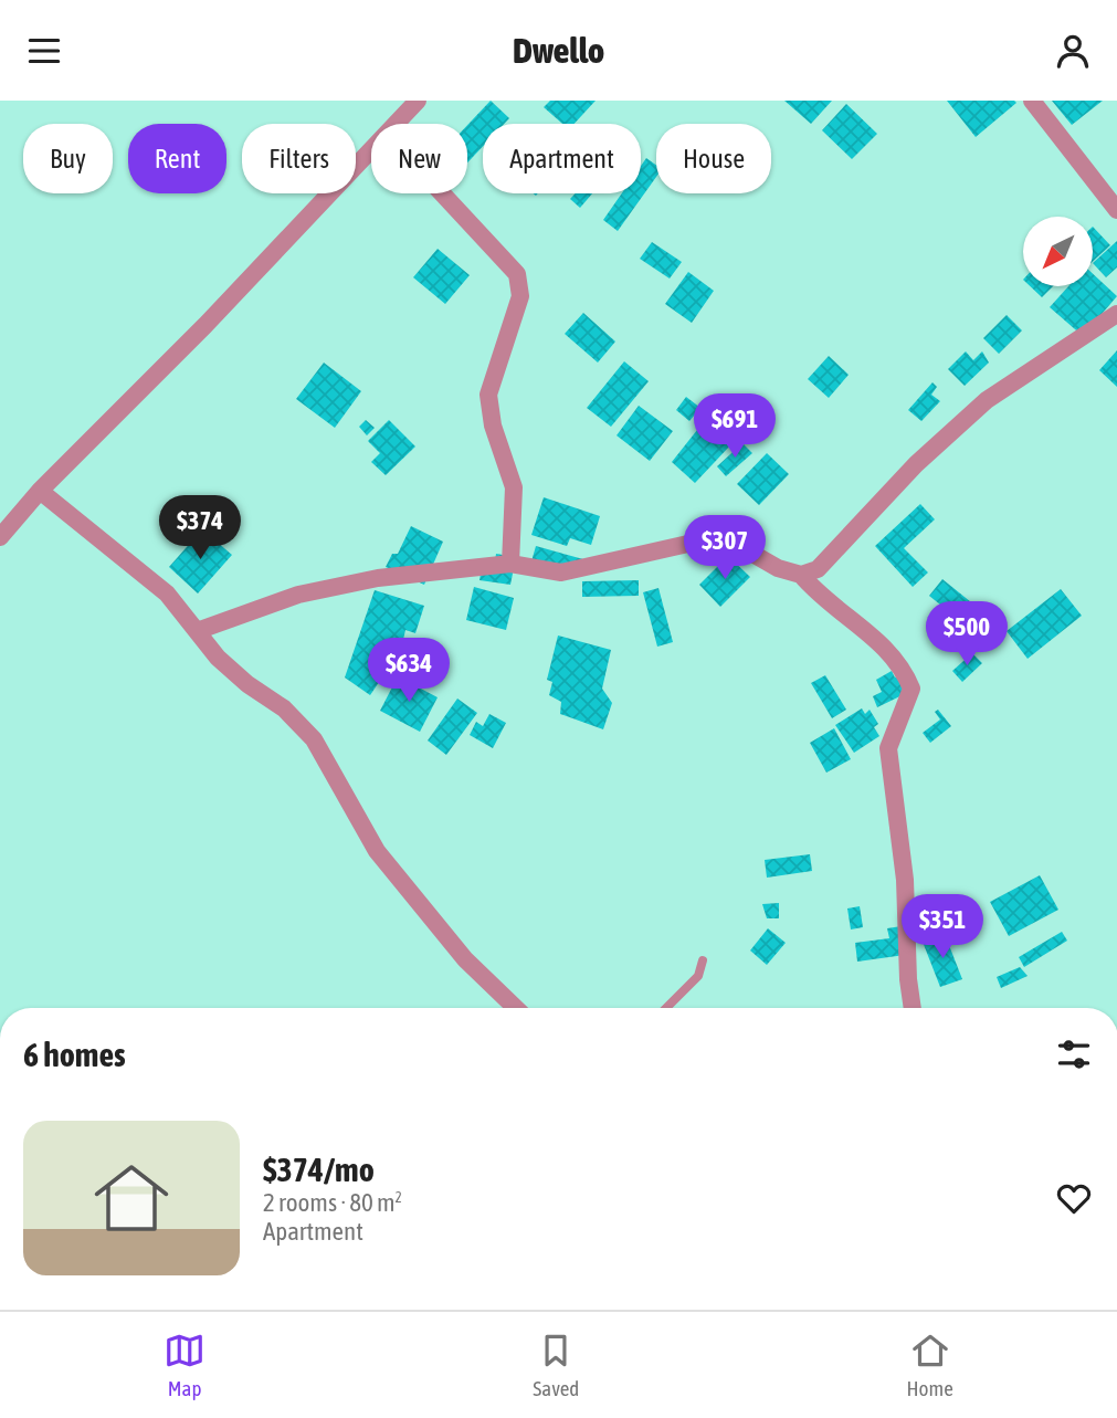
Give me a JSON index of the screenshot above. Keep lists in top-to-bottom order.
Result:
{
  "north": "bottom left",
  "page": {
    "header": "Dwello",
    "chip": [
      "Buy",
      "Rent",
      "Filters",
      "New",
      "Apartment",
      "House"
    ],
    "price": [
      "$691",
      "$374",
      "$307",
      "$500",
      "$634",
      "$351"
    ],
    "heading": "6 homes",
    "list": [
      {
        "name": "$374/mo",
        "note": "2 rooms · 80 m² · Apartment"
      }
    ],
    "tabs": ["Map", "Saved", "Home"]
  }
}
